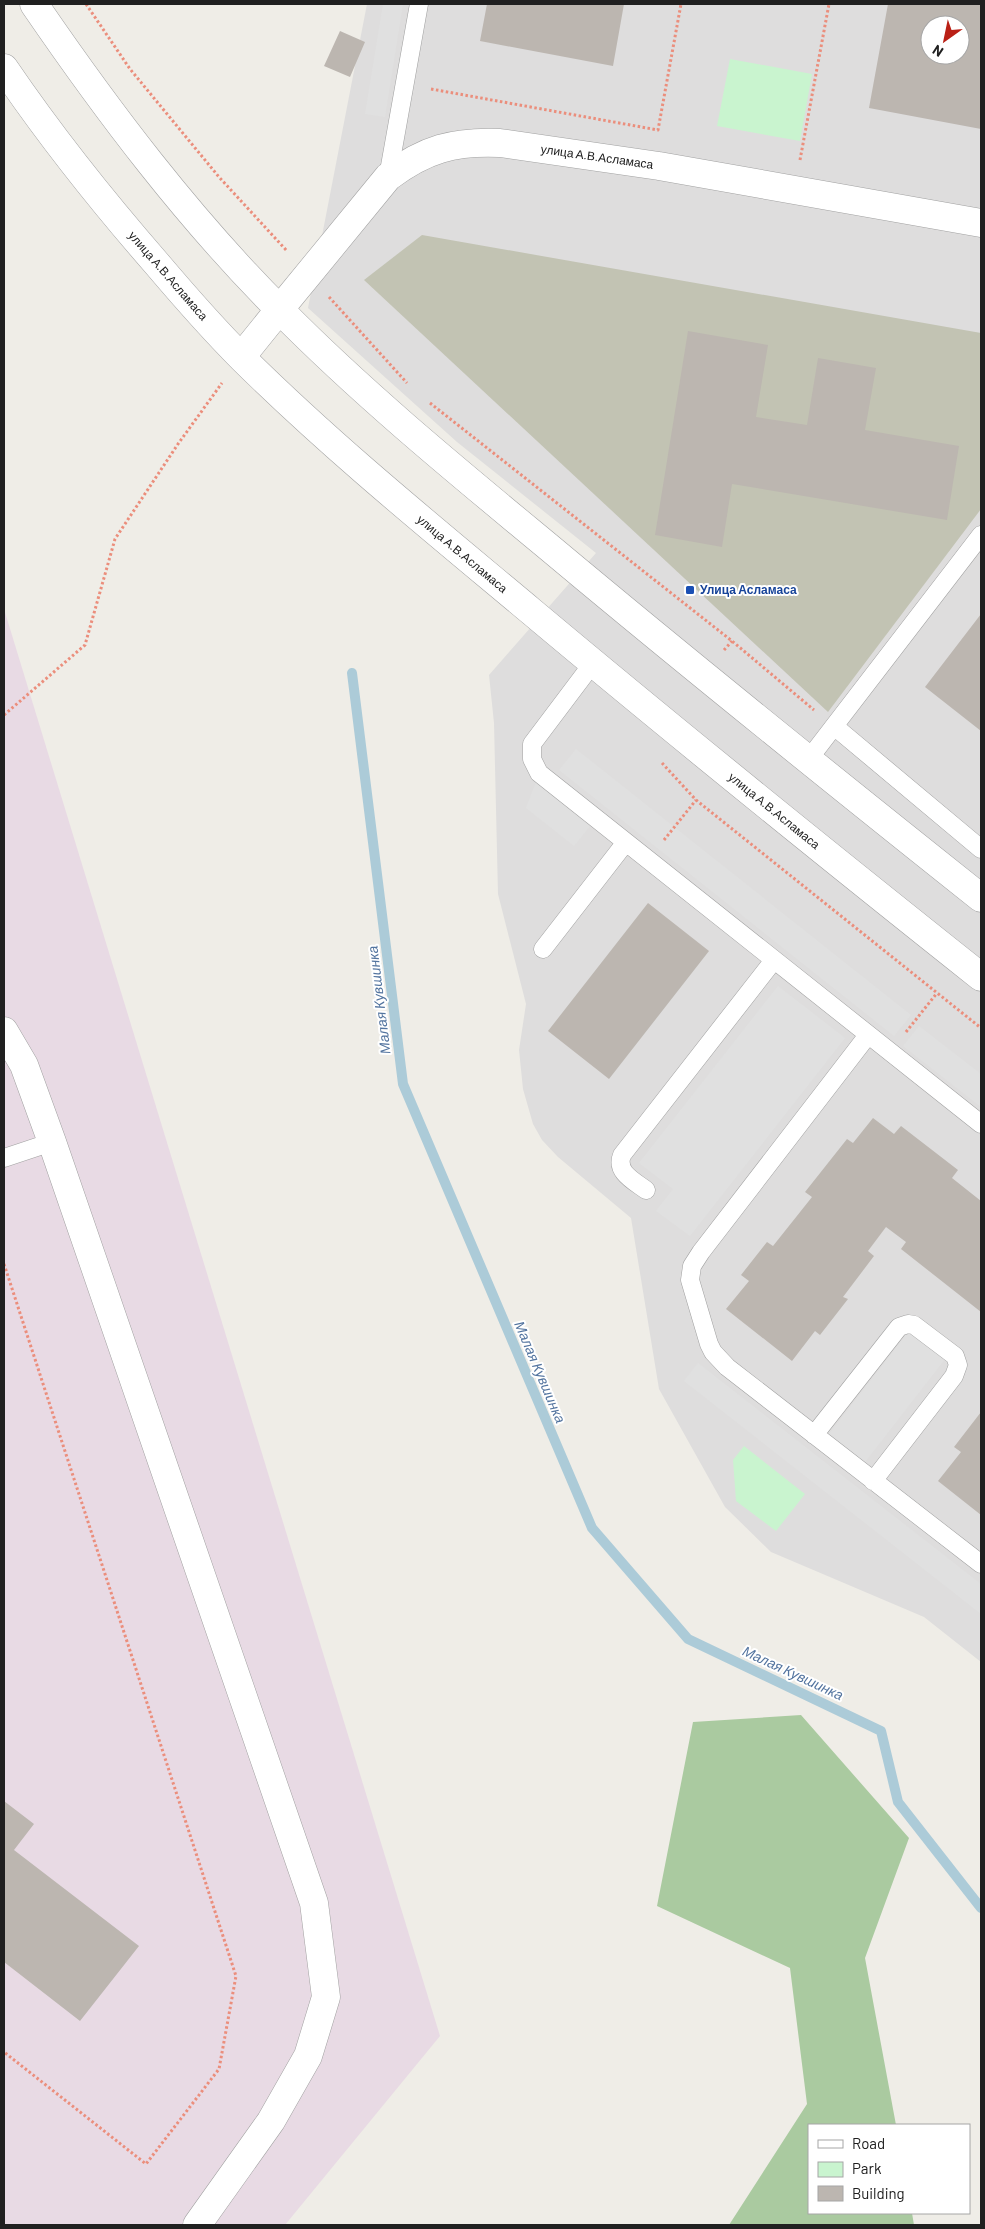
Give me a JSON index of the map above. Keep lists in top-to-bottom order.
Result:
{
  "streets": {
    "street": ["улица А.В.Асламаса"]
  },
  "water": ["Малая Кувшинка"],
  "places": {
    "transit": ["Улица Асламаса"]
  },
  "legend": ["Road", "Park", "Building"],
  "north": "bottom left"
}
